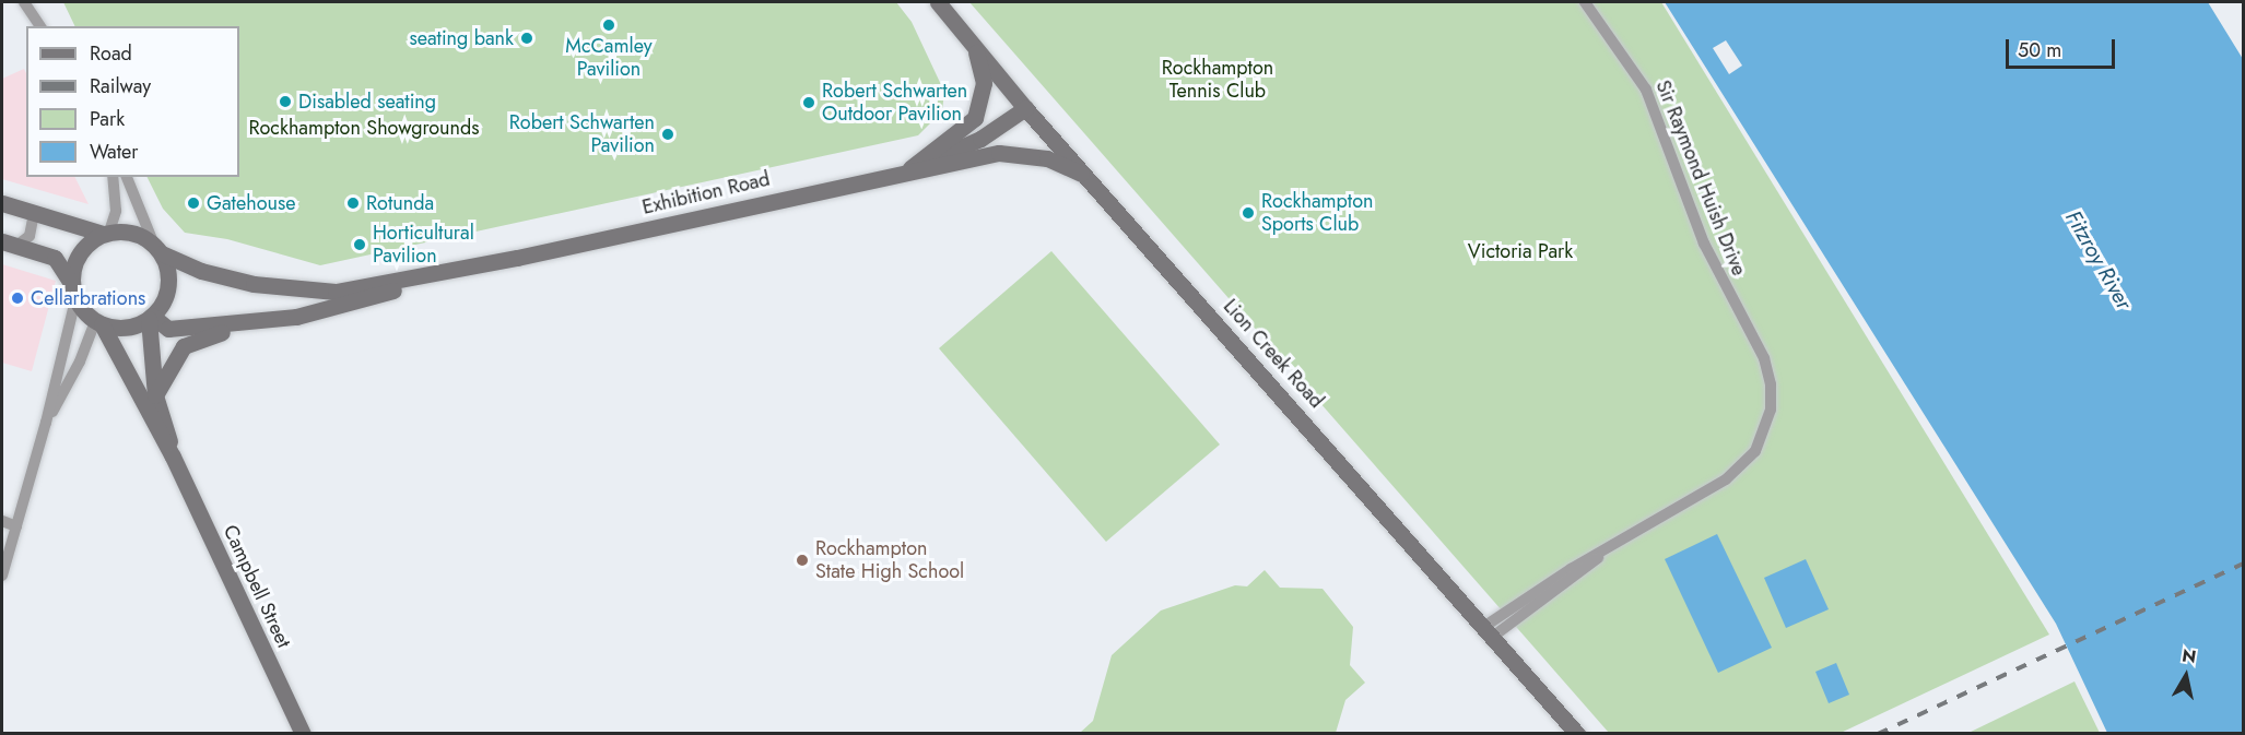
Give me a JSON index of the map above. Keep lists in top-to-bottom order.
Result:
{
  "streets": {
    "street": [
      "Sir Raymond Huish Drive",
      "Exhibition Road",
      "Lion Creek Road",
      "Campbell Street"
    ]
  },
  "crossings": [
    ["Sir Raymond Huish Drive", "Lion Creek Road"],
    ["Exhibition Road", "Lion Creek Road"],
    ["Exhibition Road", "Campbell Street"]
  ],
  "water": ["Fitzroy River"],
  "parks": ["Rockhampton Tennis Club", "Rockhampton Showgrounds", "Victoria Park"],
  "places": [
    "McCamley Pavilion",
    "seating bank",
    "Disabled seating",
    "Robert Schwarten Outdoor Pavilion",
    "Robert Schwarten Pavilion",
    "Gatehouse",
    "Rotunda",
    "Rockhampton Sports Club",
    "Horticultural Pavilion",
    "Cellarbrations",
    "Rockhampton State High School"
  ],
  "legend": [
    "Road",
    "Railway",
    "Park",
    "Water"
  ],
  "scale_bar": "50 m",
  "north": "top"
}
